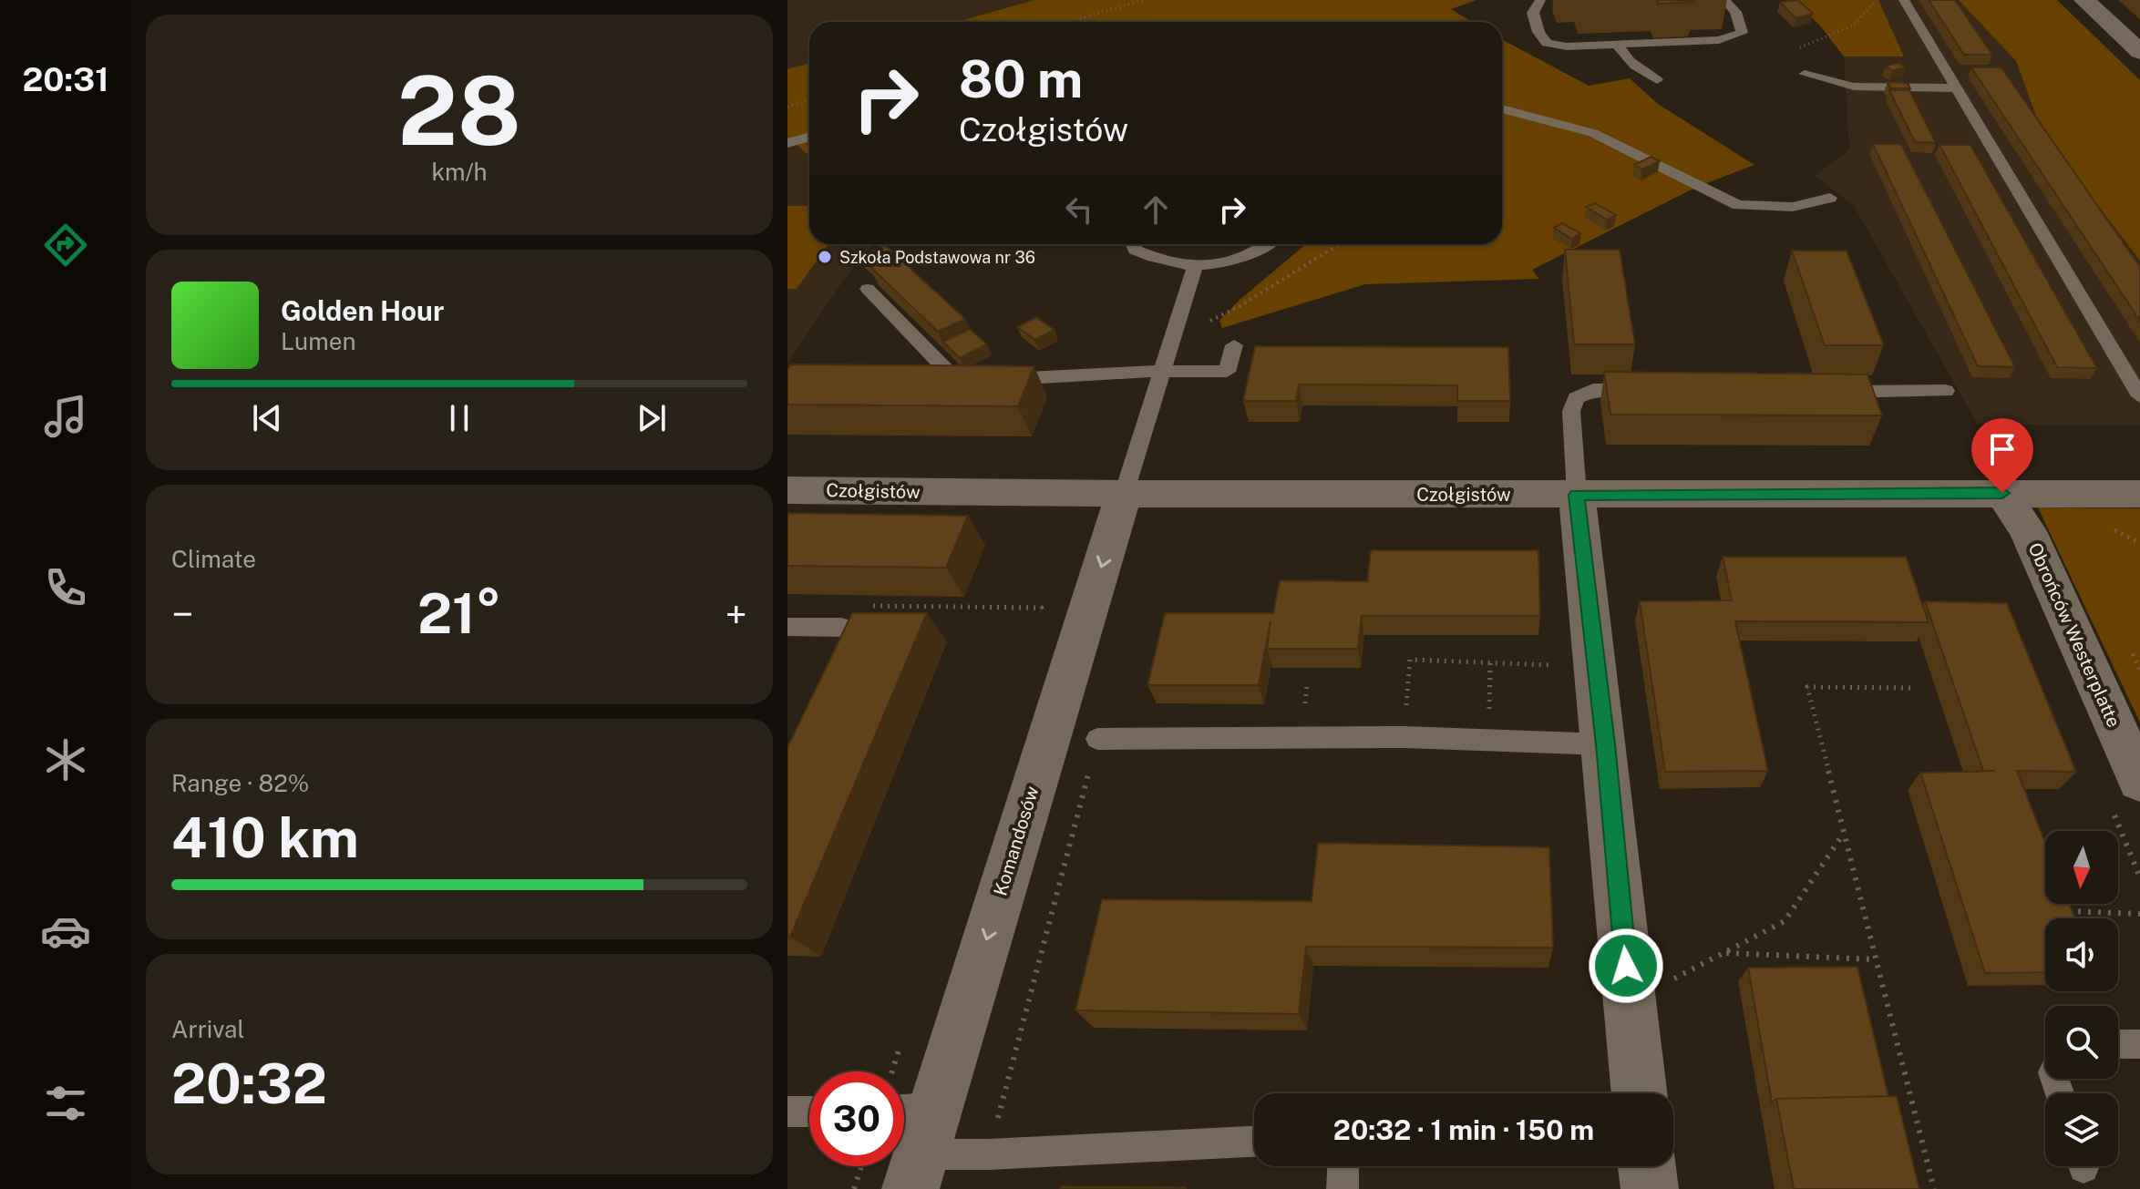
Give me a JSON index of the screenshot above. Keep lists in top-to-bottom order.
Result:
{
  "streets": {
    "street": ["Czołgistów", "Obrońców Westerplatte", "Komandosów"]
  },
  "crossings": [
    ["Czołgistów", "Obrońców Westerplatte"],
    ["Czołgistów", "Komandosów"]
  ],
  "one_way": ["Komandosów"],
  "places": ["Szkoła Podstawowa nr 36"],
  "north": "bottom",
  "page": {
    "tabs": "20:31",
    "tile": [
      ["28", "km/h"],
      "Climate",
      ["Range · 82%", "410 km"],
      ["Arrival", "20:32"]
    ],
    "turn": ["80 m", "Czołgistów"],
    "song": ["Golden Hour", "Lumen"],
    "heat": ["−", "21°", "+"],
    "limit": "30",
    "trip": "20:32 · 1 min · 150 m"
  }
}
